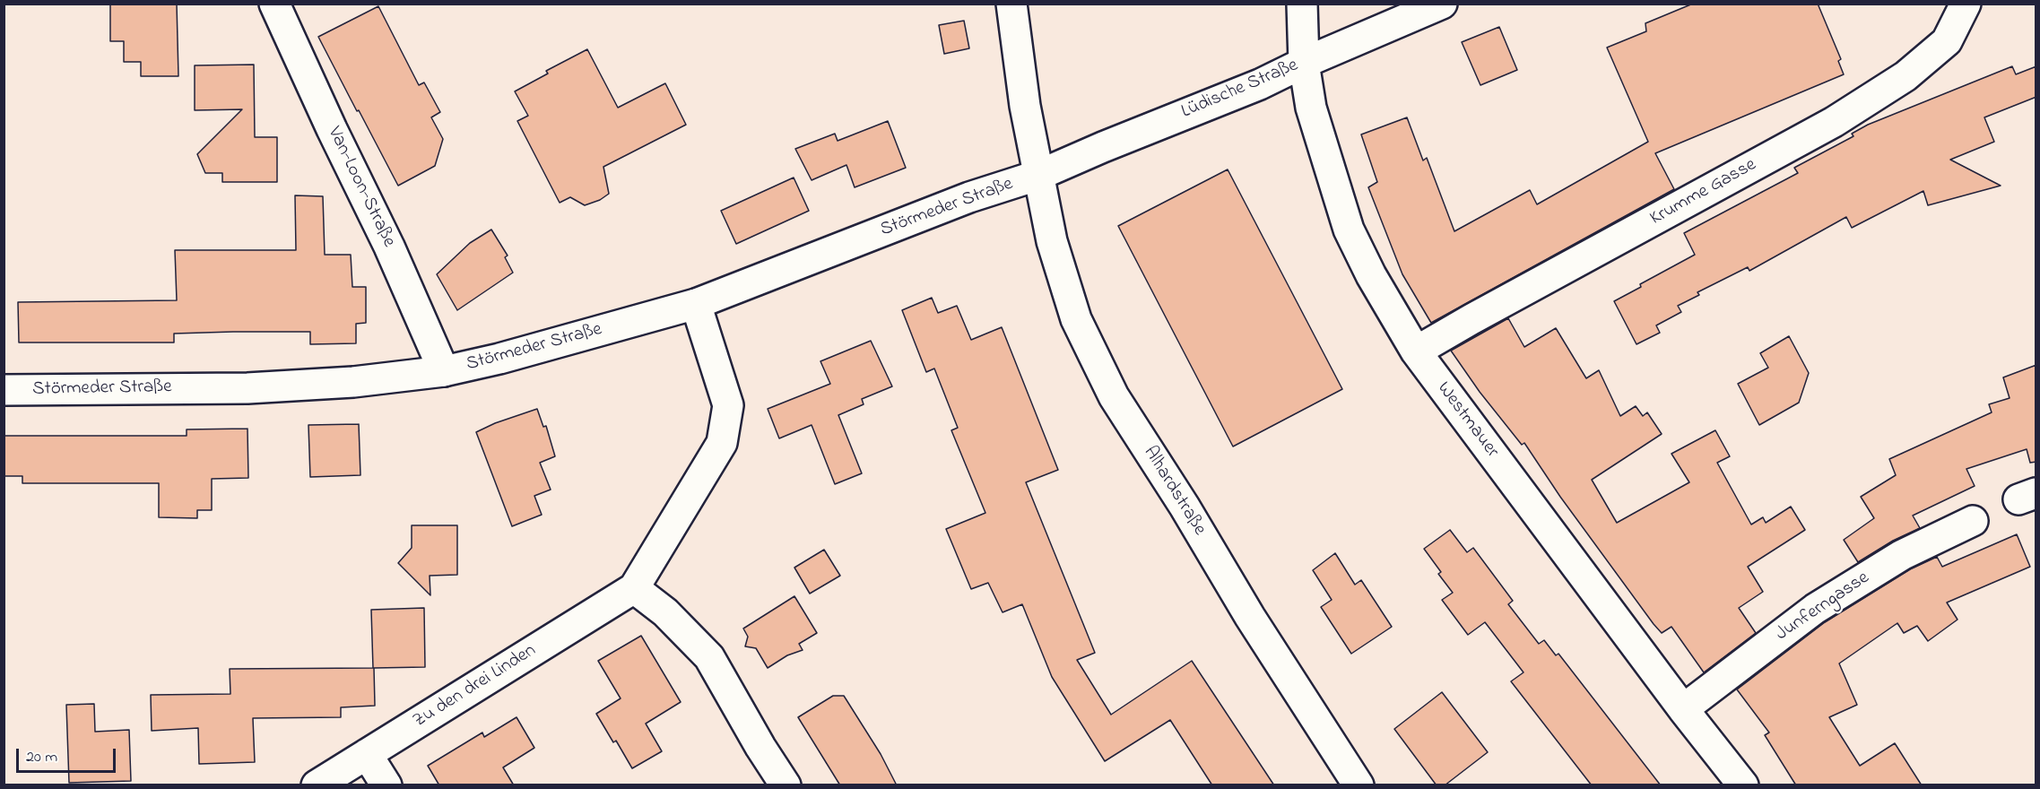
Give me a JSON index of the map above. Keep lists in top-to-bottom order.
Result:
{
  "streets": {
    "street": [
      "Lüdische Straße",
      "Van-Loon-Straße",
      "Krumme Gasse",
      "Störmeder Straße",
      "Westmauer",
      "Alhardstraße",
      "Junferngasse",
      "Zu den drei Linden"
    ]
  },
  "crossings": [
    ["Lüdische Straße", "Störmeder Straße"],
    ["Lüdische Straße", "Westmauer"],
    ["Lüdische Straße", "Alhardstraße"],
    ["Van-Loon-Straße", "Störmeder Straße"],
    ["Krumme Gasse", "Westmauer"],
    ["Störmeder Straße", "Alhardstraße"],
    ["Störmeder Straße", "Zu den drei Linden"],
    ["Westmauer", "Junferngasse"]
  ],
  "scale_bar": "20 m"
}
